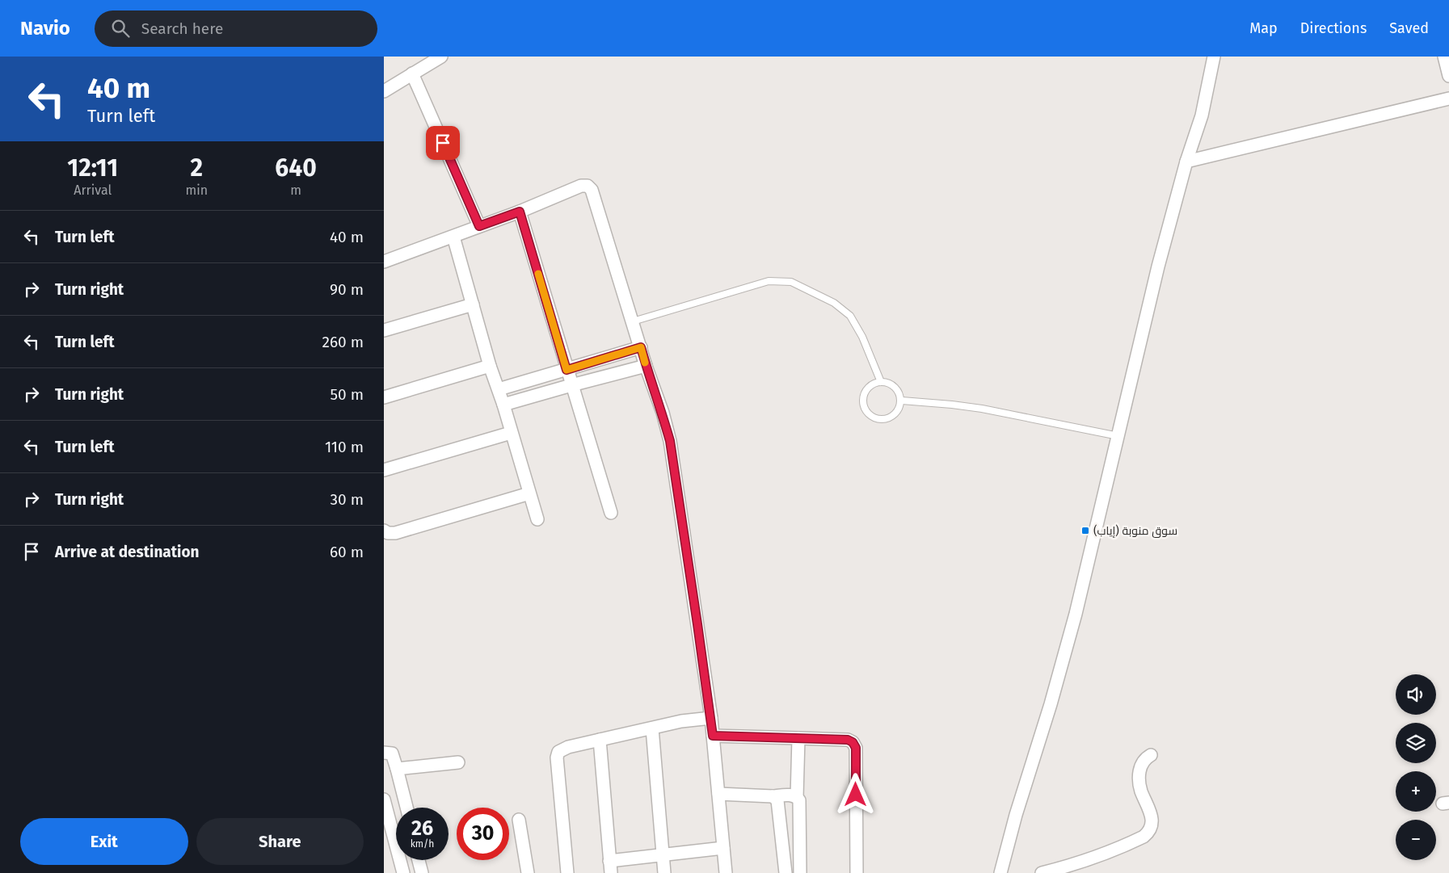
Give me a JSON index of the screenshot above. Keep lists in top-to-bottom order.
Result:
{
  "places": {
    "transit": ["سوق منوبة (إياب)"]
  },
  "page": {
    "header": "Navio",
    "search": "Search here",
    "nav": ["Map", "Directions", "Saved"],
    "turn": ["40 m", "Turn left"],
    "eta": [
      "12:11",
      "Arrival",
      "2",
      "min",
      "640",
      "m"
    ],
    "list": [
      {
        "name": "Turn left",
        "value": "40 m"
      },
      {
        "name": "Turn right",
        "value": "90 m"
      },
      {
        "name": "Turn left",
        "value": "260 m"
      },
      {
        "name": "Turn right",
        "value": "50 m"
      },
      {
        "name": "Turn left",
        "value": "110 m"
      },
      {
        "name": "Turn right",
        "value": "30 m"
      },
      {
        "name": "Arrive at destination",
        "value": "60 m"
      }
    ],
    "map_buttons": ["+", "−"],
    "speed": "26 km/h",
    "limit": "30",
    "buttons": ["Exit", "Share"]
  }
}
